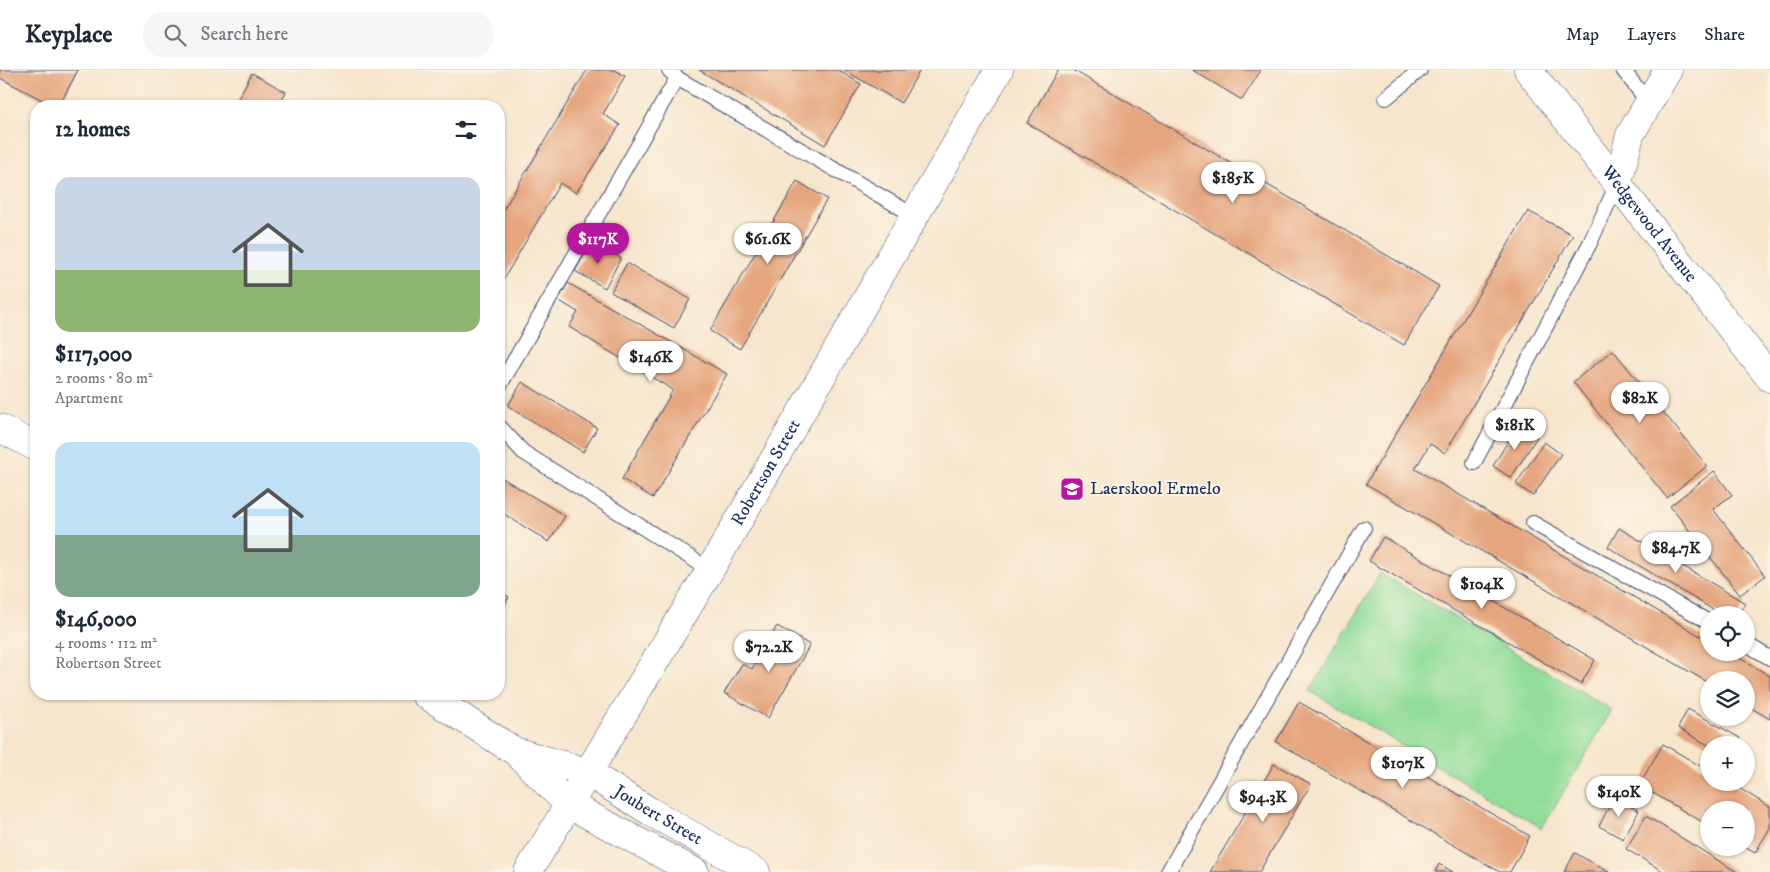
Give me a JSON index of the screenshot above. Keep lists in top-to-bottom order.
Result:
{
  "streets": {
    "street": ["Wedgewood Avenue", "Robertson Street", "Joubert Street"]
  },
  "crossings": [
    ["Robertson Street", "Joubert Street"]
  ],
  "places": {
    "school or university": ["Laerskool Ermelo"]
  },
  "page": {
    "header": "Keyplace",
    "search": "Search here",
    "nav": ["Map", "Layers", "Share"],
    "heading": "12 homes",
    "list": [
      {
        "name": "$117,000",
        "note": "2 rooms · 80 m² · Apartment"
      },
      {
        "name": "$146,000",
        "note": "4 rooms · 112 m² · Robertson Street"
      }
    ],
    "price": [
      "$185K",
      "$117K",
      "$61.6K",
      "$146K",
      "$82K",
      "$181K",
      "$84.7K",
      "$104K",
      "$72.2K",
      "$107K",
      "$140K",
      "$94.3K"
    ],
    "map_buttons": ["+", "−"]
  }
}
